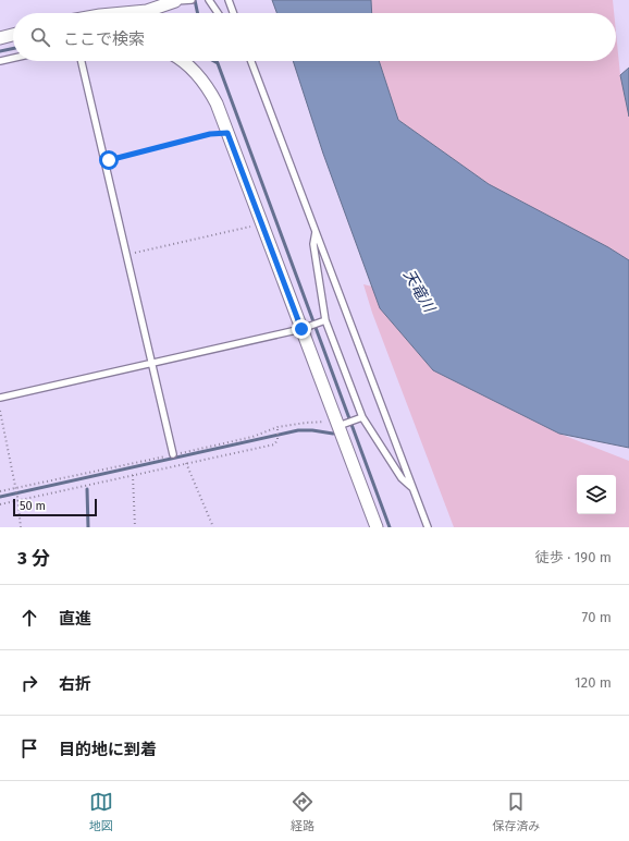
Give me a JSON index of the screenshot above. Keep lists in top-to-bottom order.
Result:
{
  "water": ["天竜川"],
  "scale_bar": "50 m",
  "page": {
    "search": "ここで検索",
    "scale": "50 m",
    "heading": ["3 分", "徒歩 · 190 m"],
    "list": [
      ["直進", "70 m"],
      ["右折", "120 m"],
      "目的地に到着"
    ],
    "nav": ["地図", "経路", "保存済み"]
  }
}
